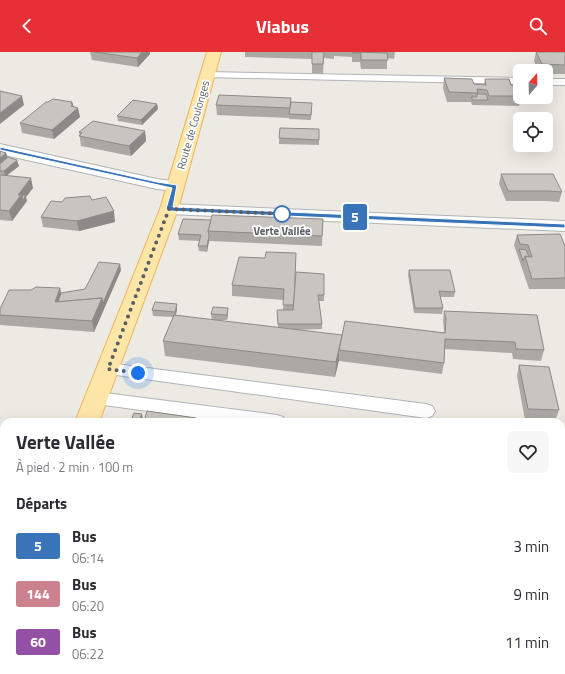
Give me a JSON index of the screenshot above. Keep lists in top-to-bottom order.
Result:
{
  "streets": {
    "main road": ["Route de Coulonges"]
  },
  "places": ["Verte Vallée"],
  "lines": ["bus line 5"],
  "north": "top",
  "page": {
    "header": "Viabus",
    "on_map": "5",
    "heading": [
      ["Verte Vallée", "À pied · 2 min · 100 m"],
      "Départs"
    ],
    "list": [
      {
        "mark": "5",
        "name": "Bus",
        "note": "06:14",
        "value": "3 min"
      },
      {
        "mark": "144",
        "name": "Bus",
        "note": "06:20",
        "value": "9 min"
      },
      {
        "mark": "60",
        "name": "Bus",
        "note": "06:22",
        "value": "11 min"
      }
    ]
  }
}
